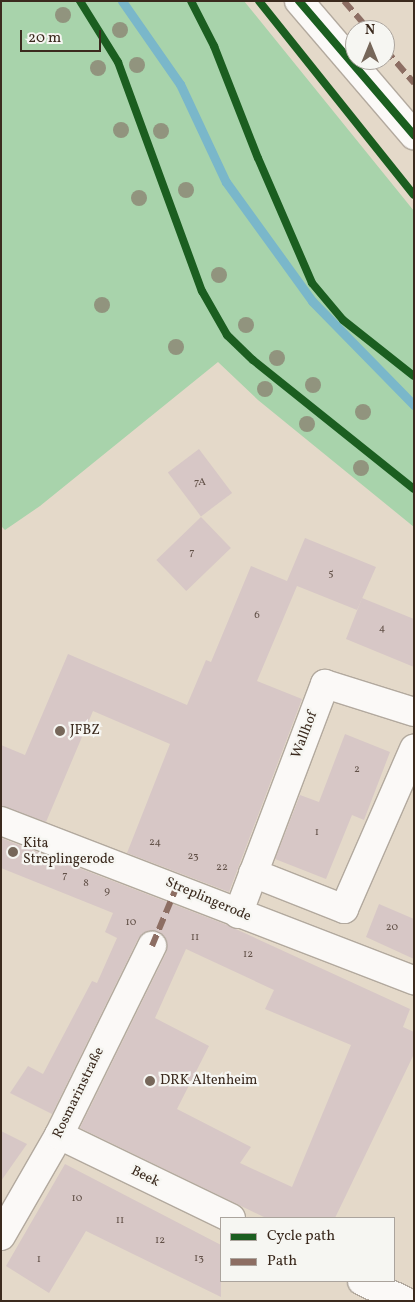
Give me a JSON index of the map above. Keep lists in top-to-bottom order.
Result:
{
  "streets": {
    "street": [
      "Wallhof",
      "Streplingerode",
      "Rosmarinstraße",
      "Beek"
    ]
  },
  "crossings": [
    ["Wallhof", "Streplingerode"],
    ["Rosmarinstraße", "Beek"]
  ],
  "places": ["JFBZ", "Kita Streplingerode", "DRK Altenheim"],
  "house_numbers": [
    "7A",
    "7",
    "5",
    "6",
    "4",
    "2",
    "1",
    "24",
    "23",
    "22",
    "7",
    "8",
    "9",
    "10",
    "20",
    "11",
    "12",
    "10",
    "11",
    "12",
    "13",
    "1"
  ],
  "legend": ["Cycle path", "Path"],
  "scale_bar": "20 m",
  "north": "top"
}
